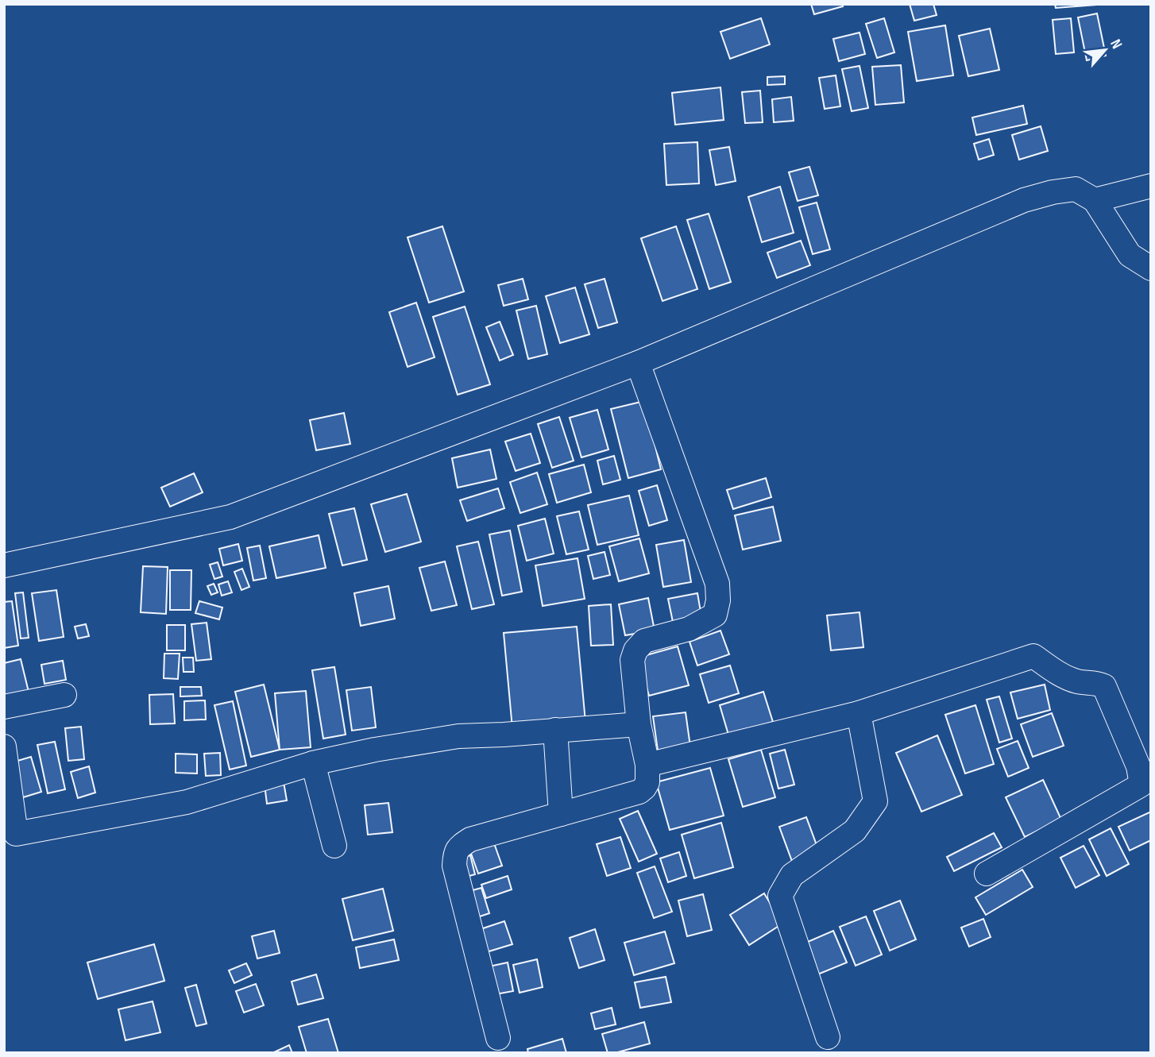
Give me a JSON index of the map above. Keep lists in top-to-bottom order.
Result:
{
  "north": "top right"
}
